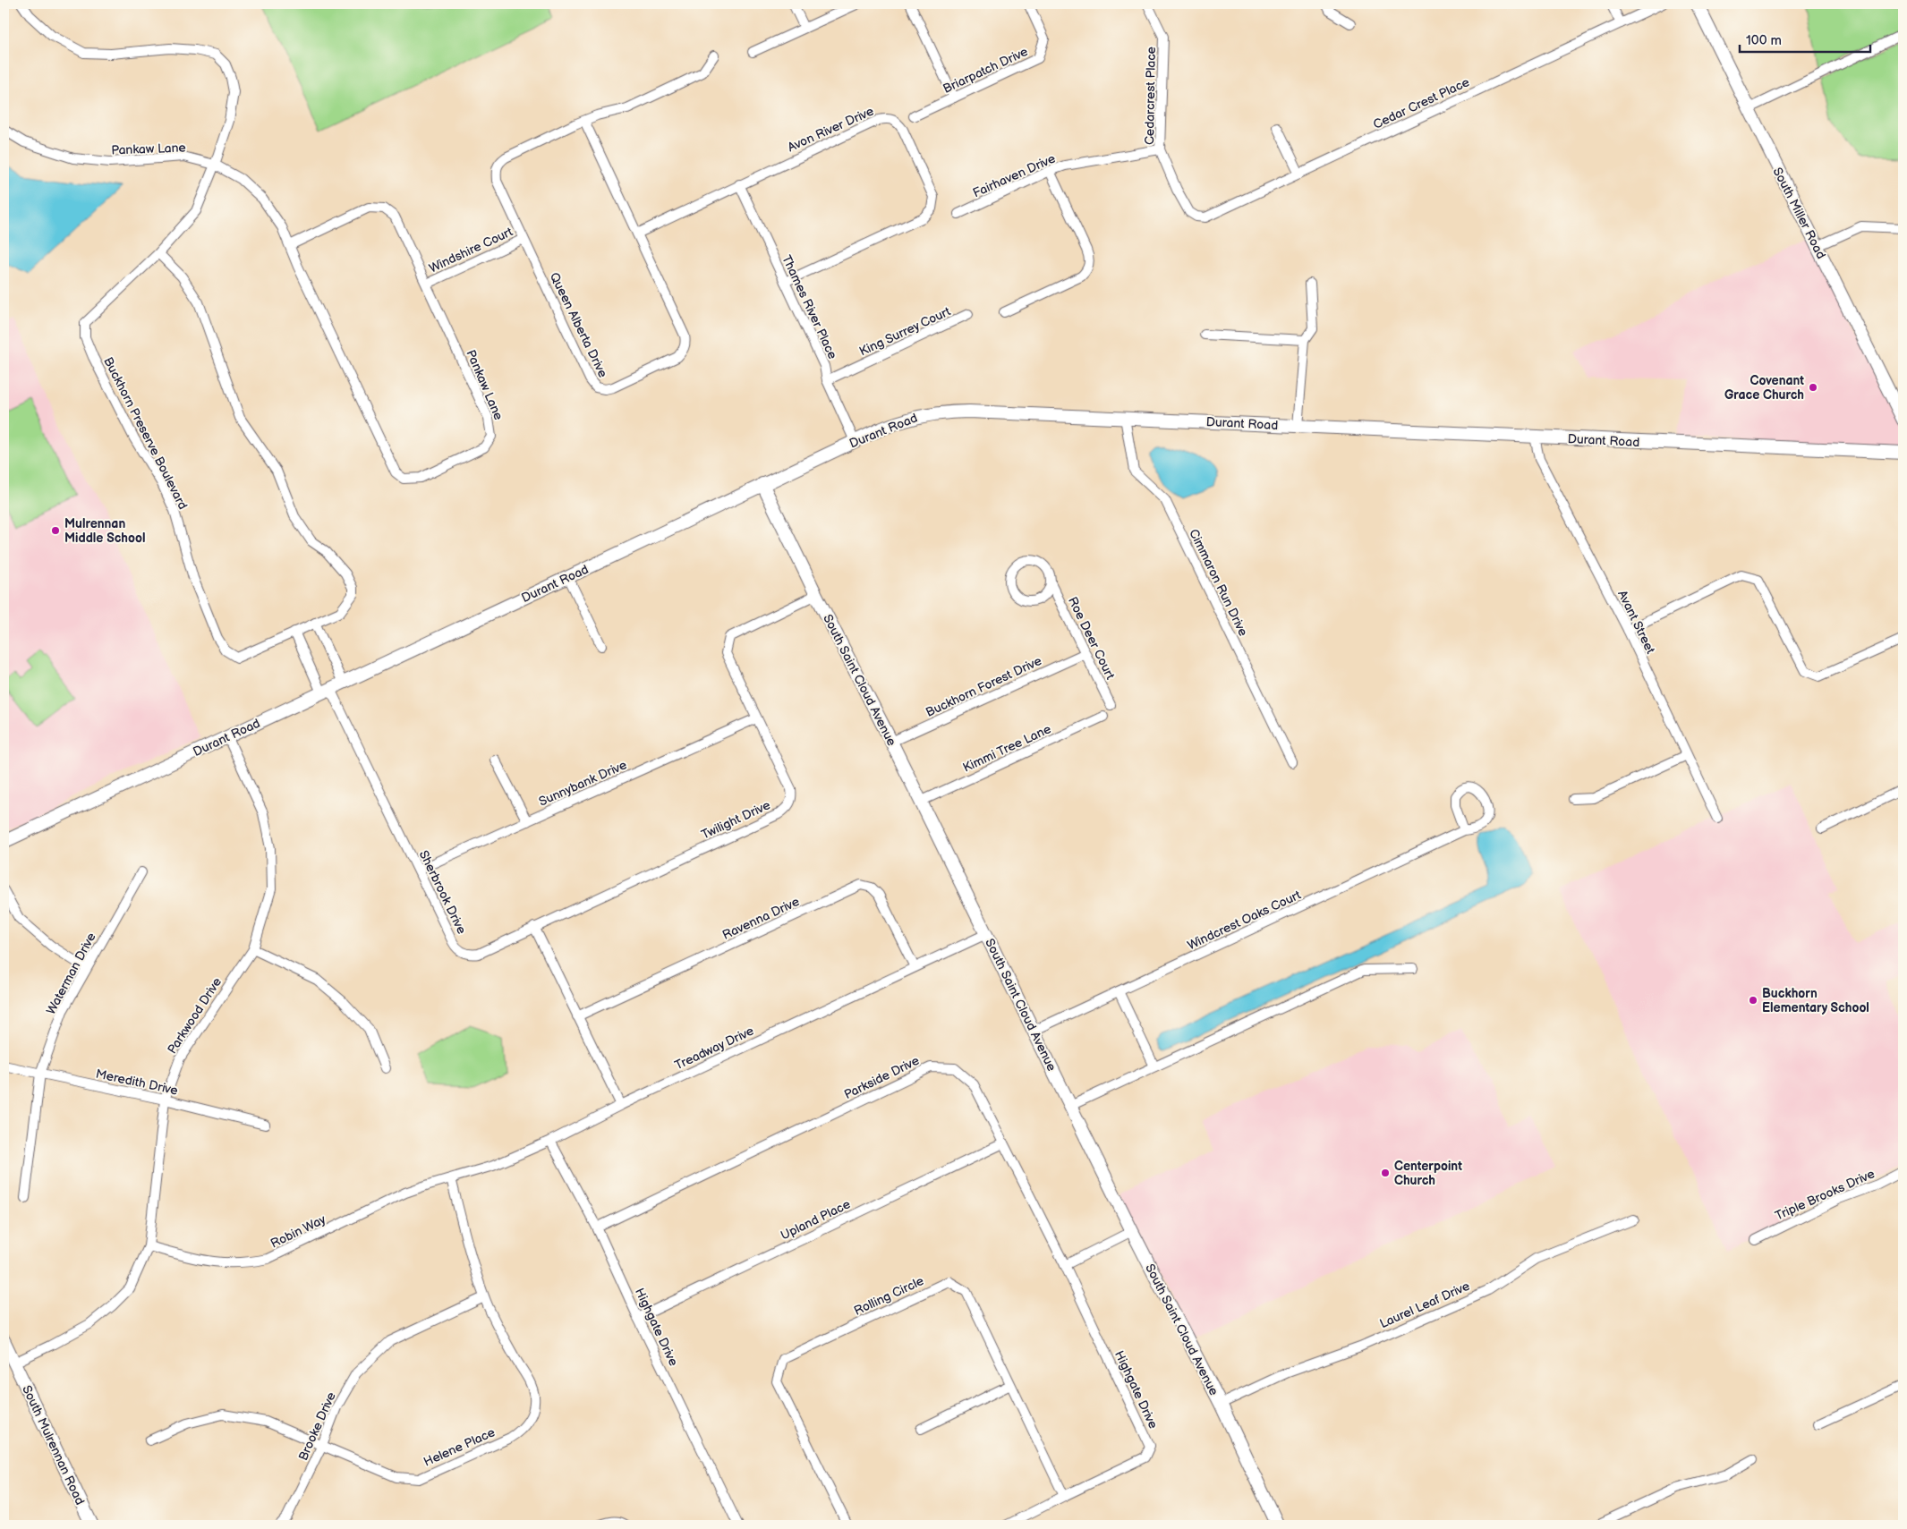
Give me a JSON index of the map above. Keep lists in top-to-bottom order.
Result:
{
  "streets": {
    "street": [
      "Briarpatch Drive",
      "Cedarcrest Place",
      "Cedar Crest Place",
      "Avon River Drive",
      "Pankaw Lane",
      "Fairhaven Drive",
      "South Miller Road",
      "Windshire Court",
      "Thames River Place",
      "Queen Alberta Drive",
      "King Surrey Court",
      "Durant Road",
      "Buckhorn Preserve Boulevard",
      "Cimmaron Run Drive",
      "Avant Street",
      "Roe Deer Court",
      "South Saint Cloud Avenue",
      "Buckhorn Forest Drive",
      "Kimmi Tree Lane",
      "Sunnybank Drive",
      "Twilight Drive",
      "Sherbrook Drive",
      "Ravenna Drive",
      "Windcrest Oaks Court",
      "Waterman Drive",
      "Parkwood Drive",
      "Treadway Drive",
      "Parkside Drive",
      "Meredith Drive",
      "Triple Brooks Drive",
      "Upland Place",
      "Robin Way",
      "Rolling Circle",
      "Laurel Leaf Drive",
      "Highgate Drive",
      "Brooke Drive",
      "South Mulrennan Road",
      "Helene Place"
    ]
  },
  "crossings": [
    ["Cedarcrest Place", "Cedar Crest Place"],
    ["Cedarcrest Place", "Fairhaven Drive"],
    ["Avon River Drive", "Thames River Place"],
    ["Avon River Drive", "Queen Alberta Drive"],
    ["Pankaw Lane", "Windshire Court"],
    ["Pankaw Lane", "Buckhorn Preserve Boulevard"],
    ["Windshire Court", "Queen Alberta Drive"],
    ["Thames River Place", "King Surrey Court"],
    ["Thames River Place", "Durant Road"],
    ["Durant Road", "Cimmaron Run Drive"],
    ["Durant Road", "Avant Street"],
    ["Durant Road", "South Saint Cloud Avenue"],
    ["Durant Road", "Sherbrook Drive"],
    ["Durant Road", "Parkwood Drive"],
    ["Roe Deer Court", "Buckhorn Forest Drive"],
    ["South Saint Cloud Avenue", "Buckhorn Forest Drive"],
    ["South Saint Cloud Avenue", "Kimmi Tree Lane"],
    ["South Saint Cloud Avenue", "Twilight Drive"],
    ["South Saint Cloud Avenue", "Windcrest Oaks Court"],
    ["South Saint Cloud Avenue", "Treadway Drive"],
    ["South Saint Cloud Avenue", "Laurel Leaf Drive"],
    ["Sunnybank Drive", "Twilight Drive"],
    ["Sunnybank Drive", "Sherbrook Drive"],
    ["Twilight Drive", "Sherbrook Drive"],
    ["Ravenna Drive", "Treadway Drive"],
    ["Waterman Drive", "Meredith Drive"],
    ["Parkwood Drive", "Meredith Drive"],
    ["Parkwood Drive", "Robin Way"],
    ["Parkwood Drive", "South Mulrennan Road"],
    ["Treadway Drive", "Robin Way"],
    ["Treadway Drive", "Highgate Drive"],
    ["Treadway Drive", "Helene Place"],
    ["Parkside Drive", "Upland Place"],
    ["Parkside Drive", "Highgate Drive"],
    ["Upland Place", "Highgate Drive"],
    ["Robin Way", "Helene Place"],
    ["Rolling Circle", "Highgate Drive"],
    ["Brooke Drive", "Helene Place"]
  ],
  "places": [
    "Covenant Grace Church",
    "Mulrennan Middle School",
    "Buckhorn Elementary School",
    "Centerpoint Church"
  ],
  "scale_bar": "100 m"
}
